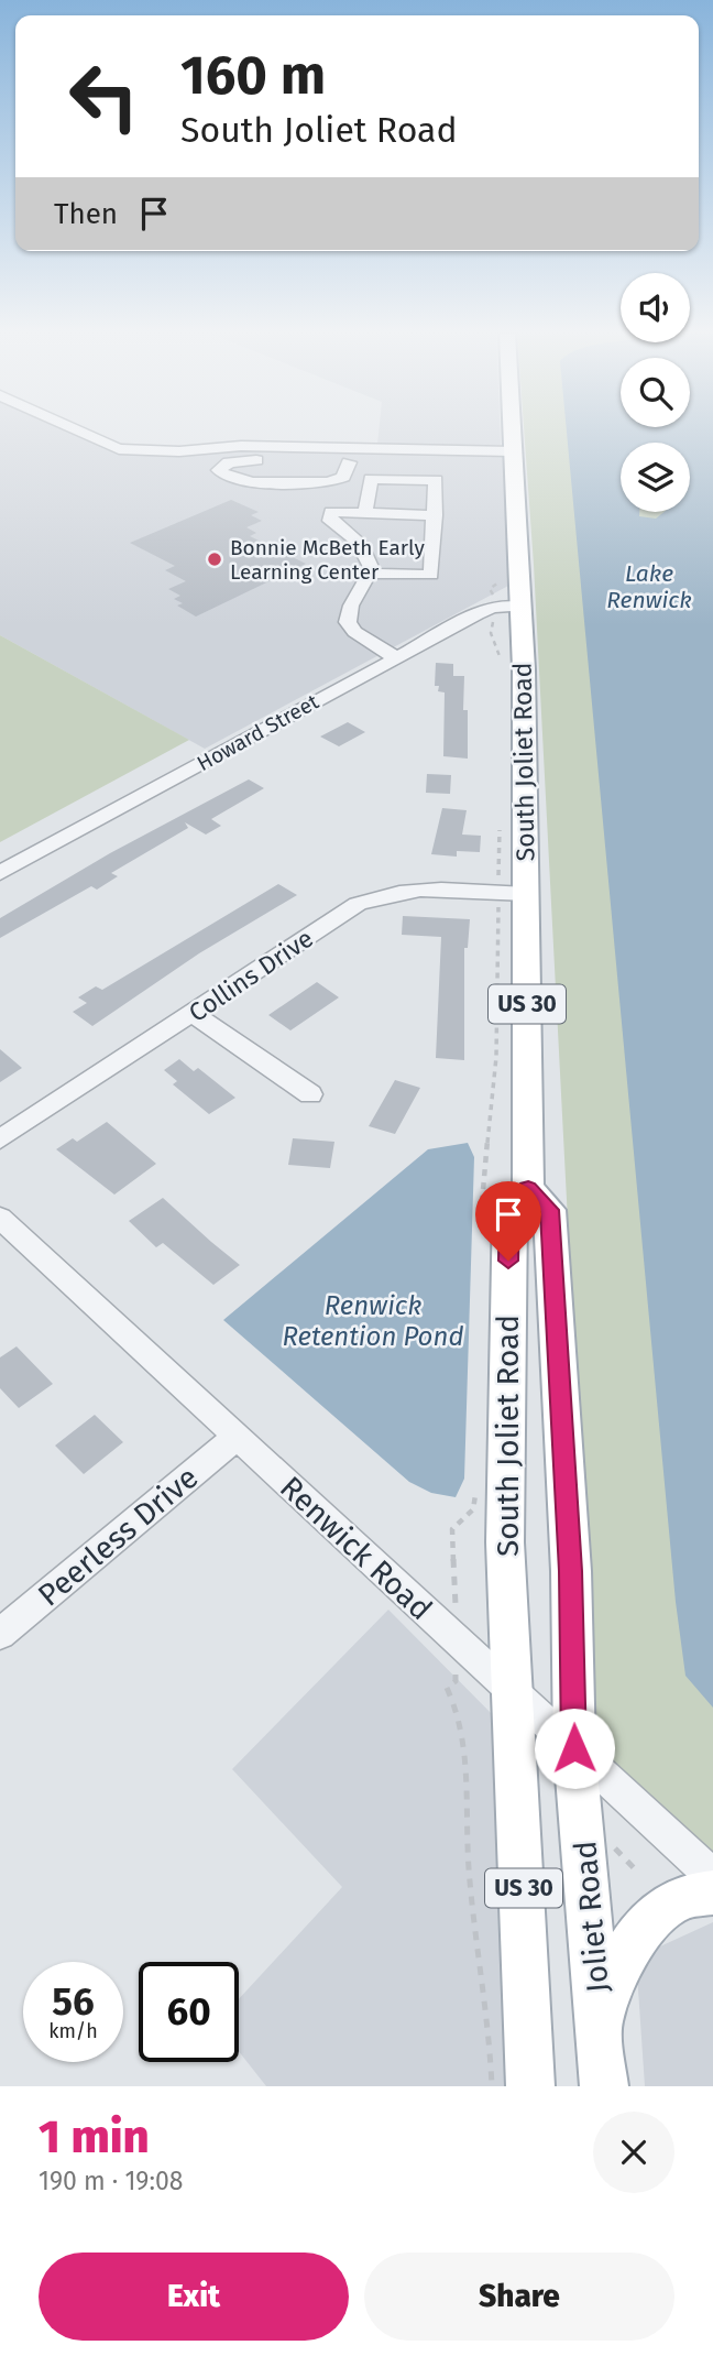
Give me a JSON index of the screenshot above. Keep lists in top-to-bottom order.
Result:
{
  "streets": {
    "main road": ["South Joliet Road", "US 30", "Joliet Road"],
    "street": [
      "Howard Street",
      "Collins Drive",
      "Peerless Drive",
      "Renwick Road"
    ]
  },
  "crossings": [
    ["Howard Street", "South Joliet Road"],
    ["South Joliet Road", "Collins Drive"],
    ["South Joliet Road", "US 30"],
    ["South Joliet Road", "Renwick Road"],
    ["South Joliet Road", "Joliet Road"],
    ["US 30", "Renwick Road"],
    ["Peerless Drive", "Renwick Road"],
    ["Renwick Road", "Joliet Road"]
  ],
  "water": ["Lake Renwick", "Renwick Retention Pond"],
  "places": ["Bonnie McBeth Early Learning Center"],
  "page": {
    "turn": ["160 m", "South Joliet Road"],
    "then": "Then",
    "speed": "56 km/h",
    "limit": "60",
    "heading": ["1 min", "190 m · 19:08"],
    "buttons": ["Exit", "Share"]
  }
}
